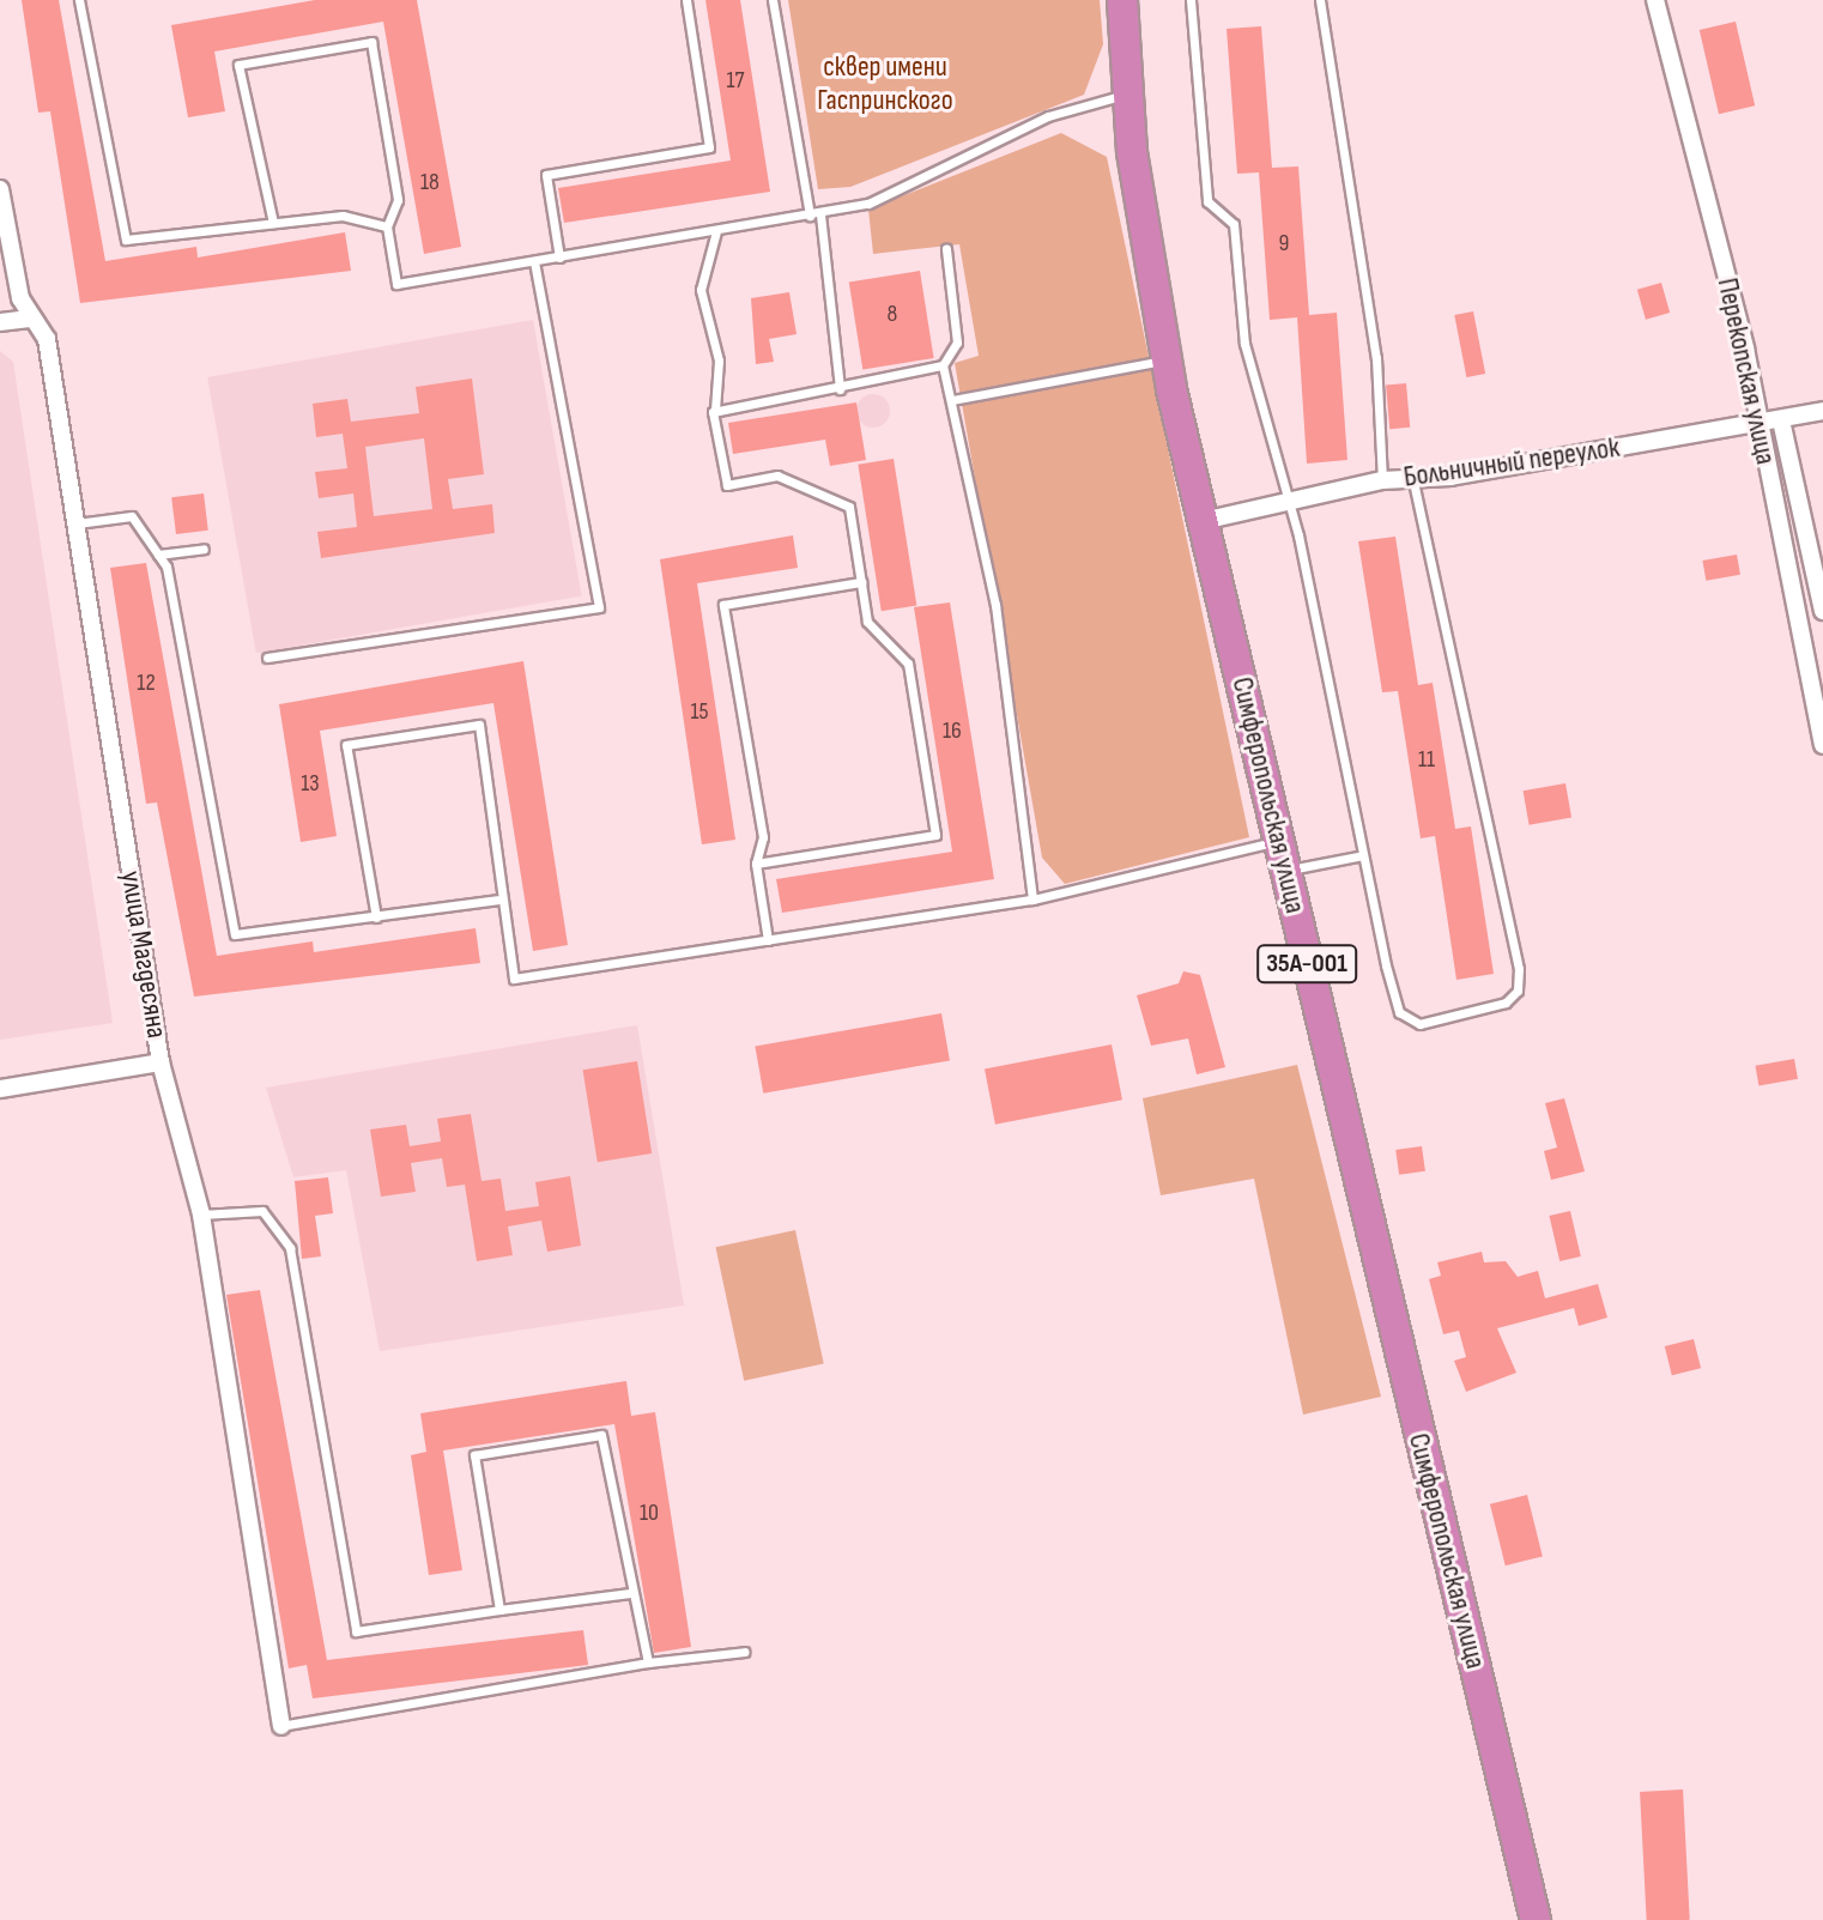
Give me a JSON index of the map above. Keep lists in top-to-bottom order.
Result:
{
  "streets": {
    "highway": ["Симферопольская улица", "35А-001"],
    "street": ["Перекопская улица", "Больничный переулок", "улица Магдесяна"]
  },
  "crossings": [
    ["Перекопская улица", "Больничный переулок"],
    ["Больничный переулок", "Симферопольская улица"]
  ],
  "parks": ["сквер имени Гаспринского"],
  "house_numbers": [
    "17",
    "18",
    "9",
    "8",
    "12",
    "15",
    "16",
    "11",
    "13",
    "10"
  ]
}
